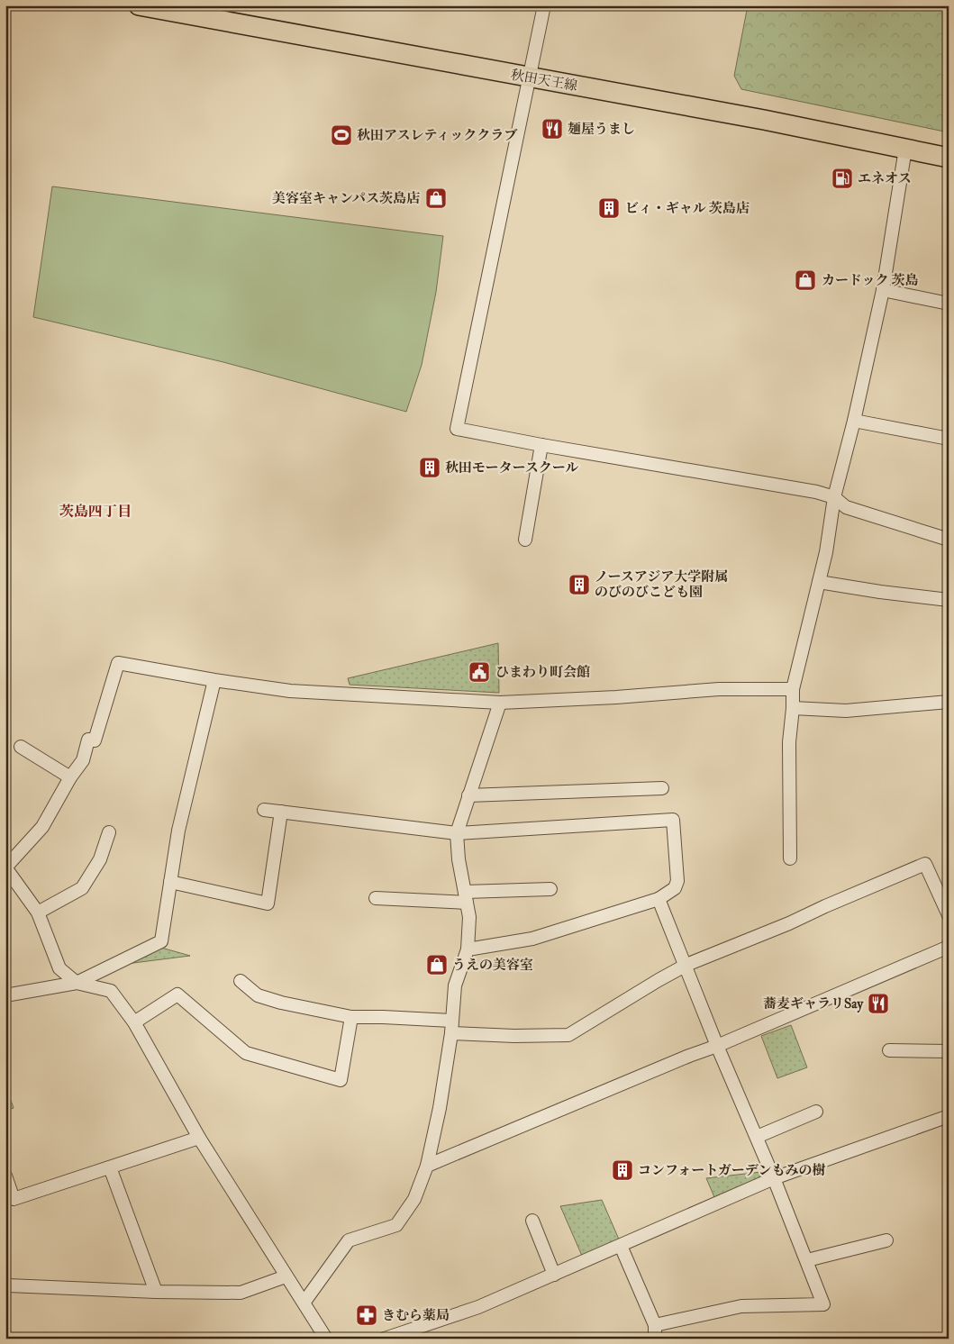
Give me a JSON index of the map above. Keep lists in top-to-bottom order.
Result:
{
  "streets": {
    "main road": ["秋田天王線"]
  },
  "districts": ["茨島四丁目"],
  "places": {
    "restaurant": ["麺屋うまし", "蕎麦ギャラリSay"],
    "sports": ["秋田アスレティッククラブ"],
    "fuel station": ["エネオス"],
    "shop": ["美容室キャンパス茨島店", "カードック 茨島", "うえの美容室"],
    "building": [
      "ビィ・ギャル 茨島店",
      "秋田モータースクール",
      "ノースアジア大学附属 のびのびこども園",
      "コンフォートガーデンもみの樹"
    ],
    "public building": ["ひまわり町会館"],
    "pharmacy": ["きむら薬局"]
  }
}
